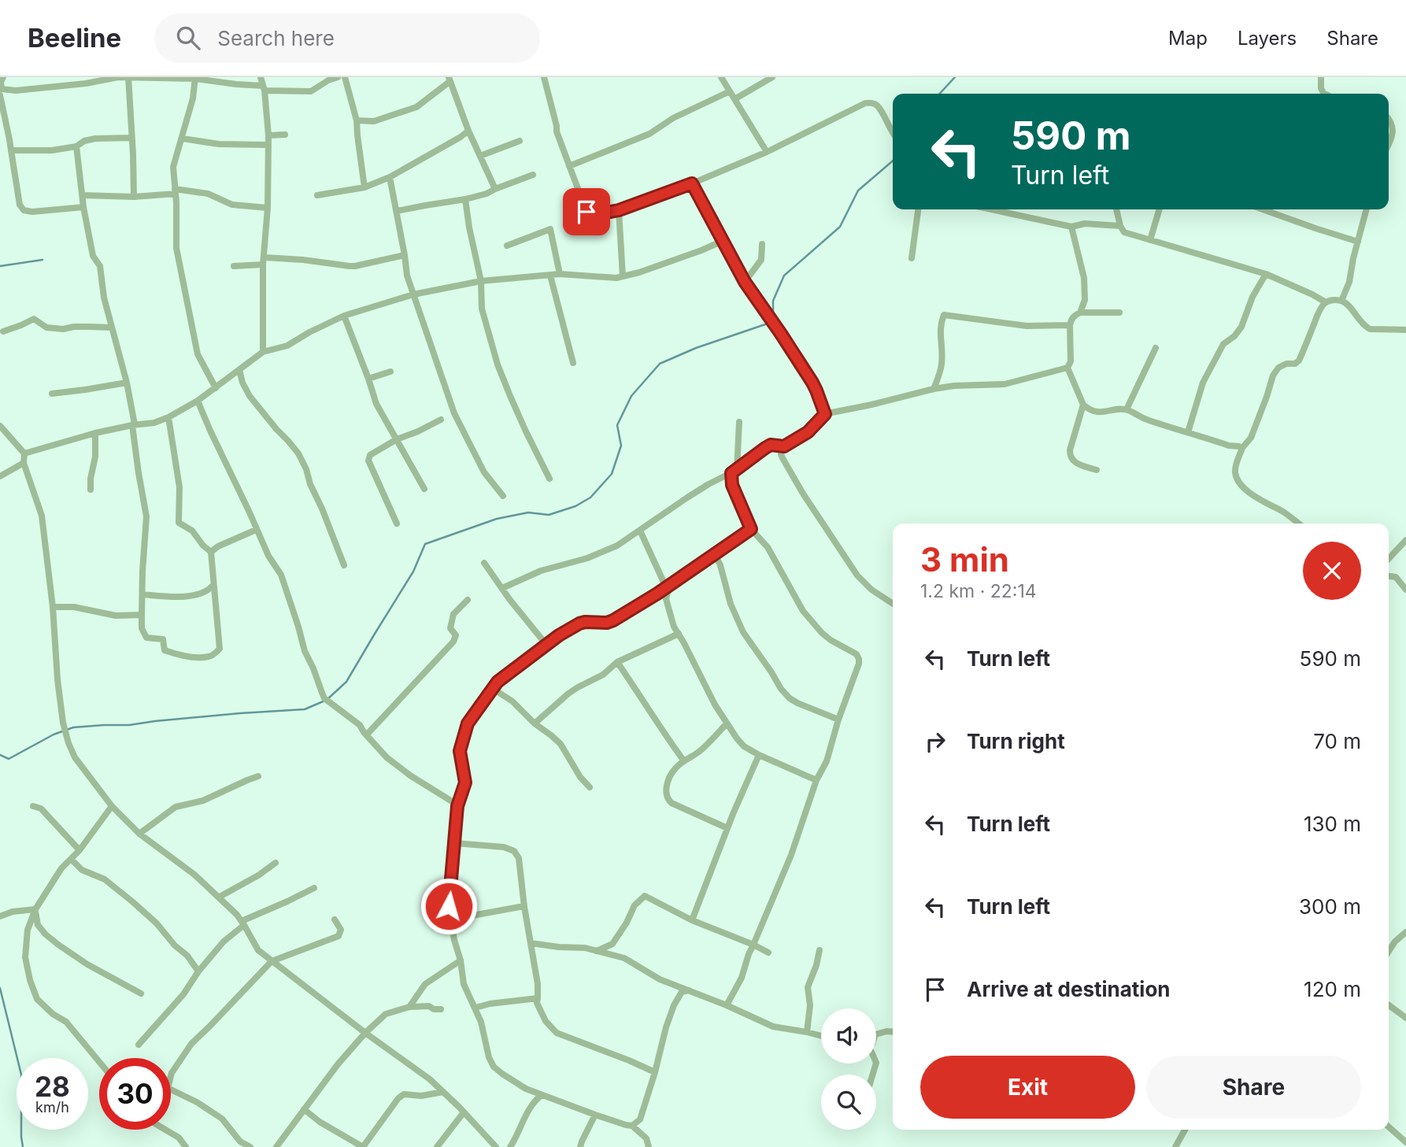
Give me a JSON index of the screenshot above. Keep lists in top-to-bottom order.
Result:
{
  "page": {
    "header": "Beeline",
    "search": "Search here",
    "nav": ["Map", "Layers", "Share"],
    "turn": ["590 m", "Turn left"],
    "heading": ["3 min", "1.2 km · 22:14"],
    "list": [
      {
        "name": "Turn left",
        "value": "590 m"
      },
      {
        "name": "Turn right",
        "value": "70 m"
      },
      {
        "name": "Turn left",
        "value": "130 m"
      },
      {
        "name": "Turn left",
        "value": "300 m"
      },
      {
        "name": "Arrive at destination",
        "value": "120 m"
      }
    ],
    "buttons": ["Exit", "Share"],
    "speed": "28 km/h",
    "limit": "30"
  }
}
